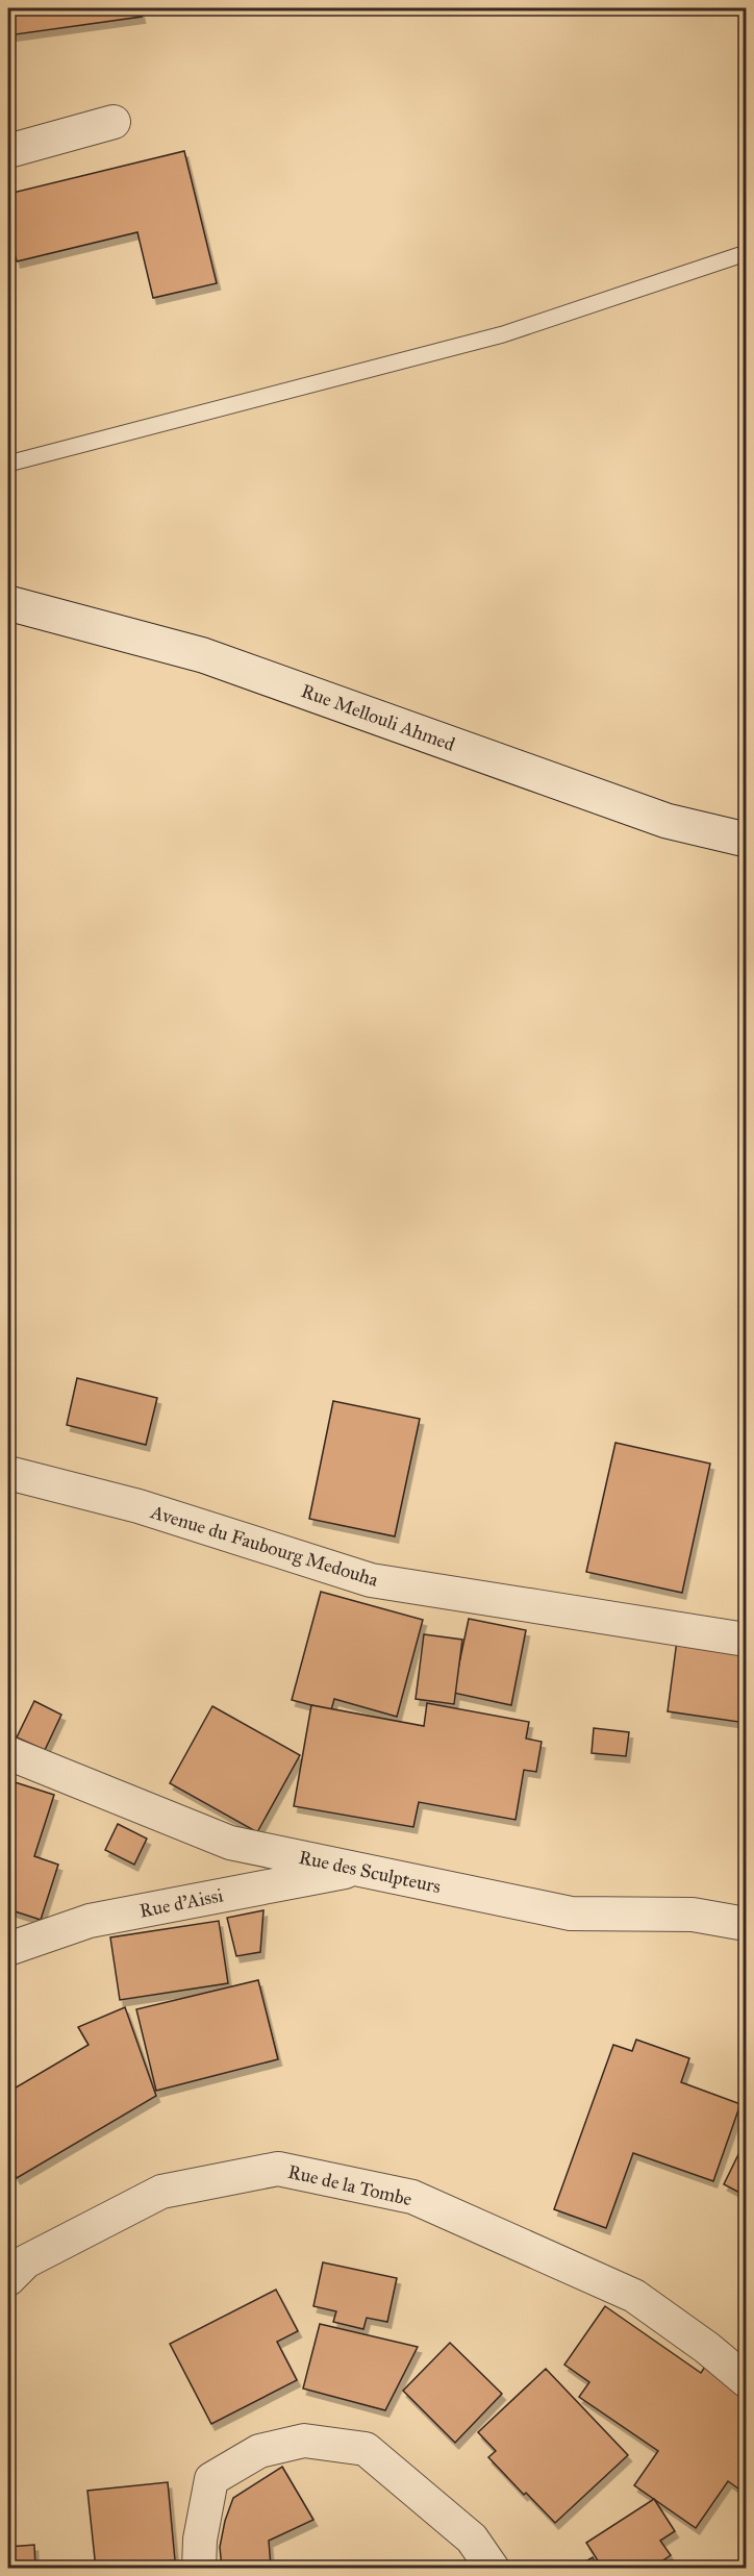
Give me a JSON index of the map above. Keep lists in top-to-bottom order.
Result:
{
  "streets": {
    "street": [
      "Rue Mellouli Ahmed",
      "Avenue du Faubourg Medouha",
      "Rue des Sculpteurs",
      "Rue d'Aissi",
      "Rue de la Tombe"
    ]
  },
  "crossings": [
    ["Rue des Sculpteurs", "Rue d'Aissi"]
  ]
}
